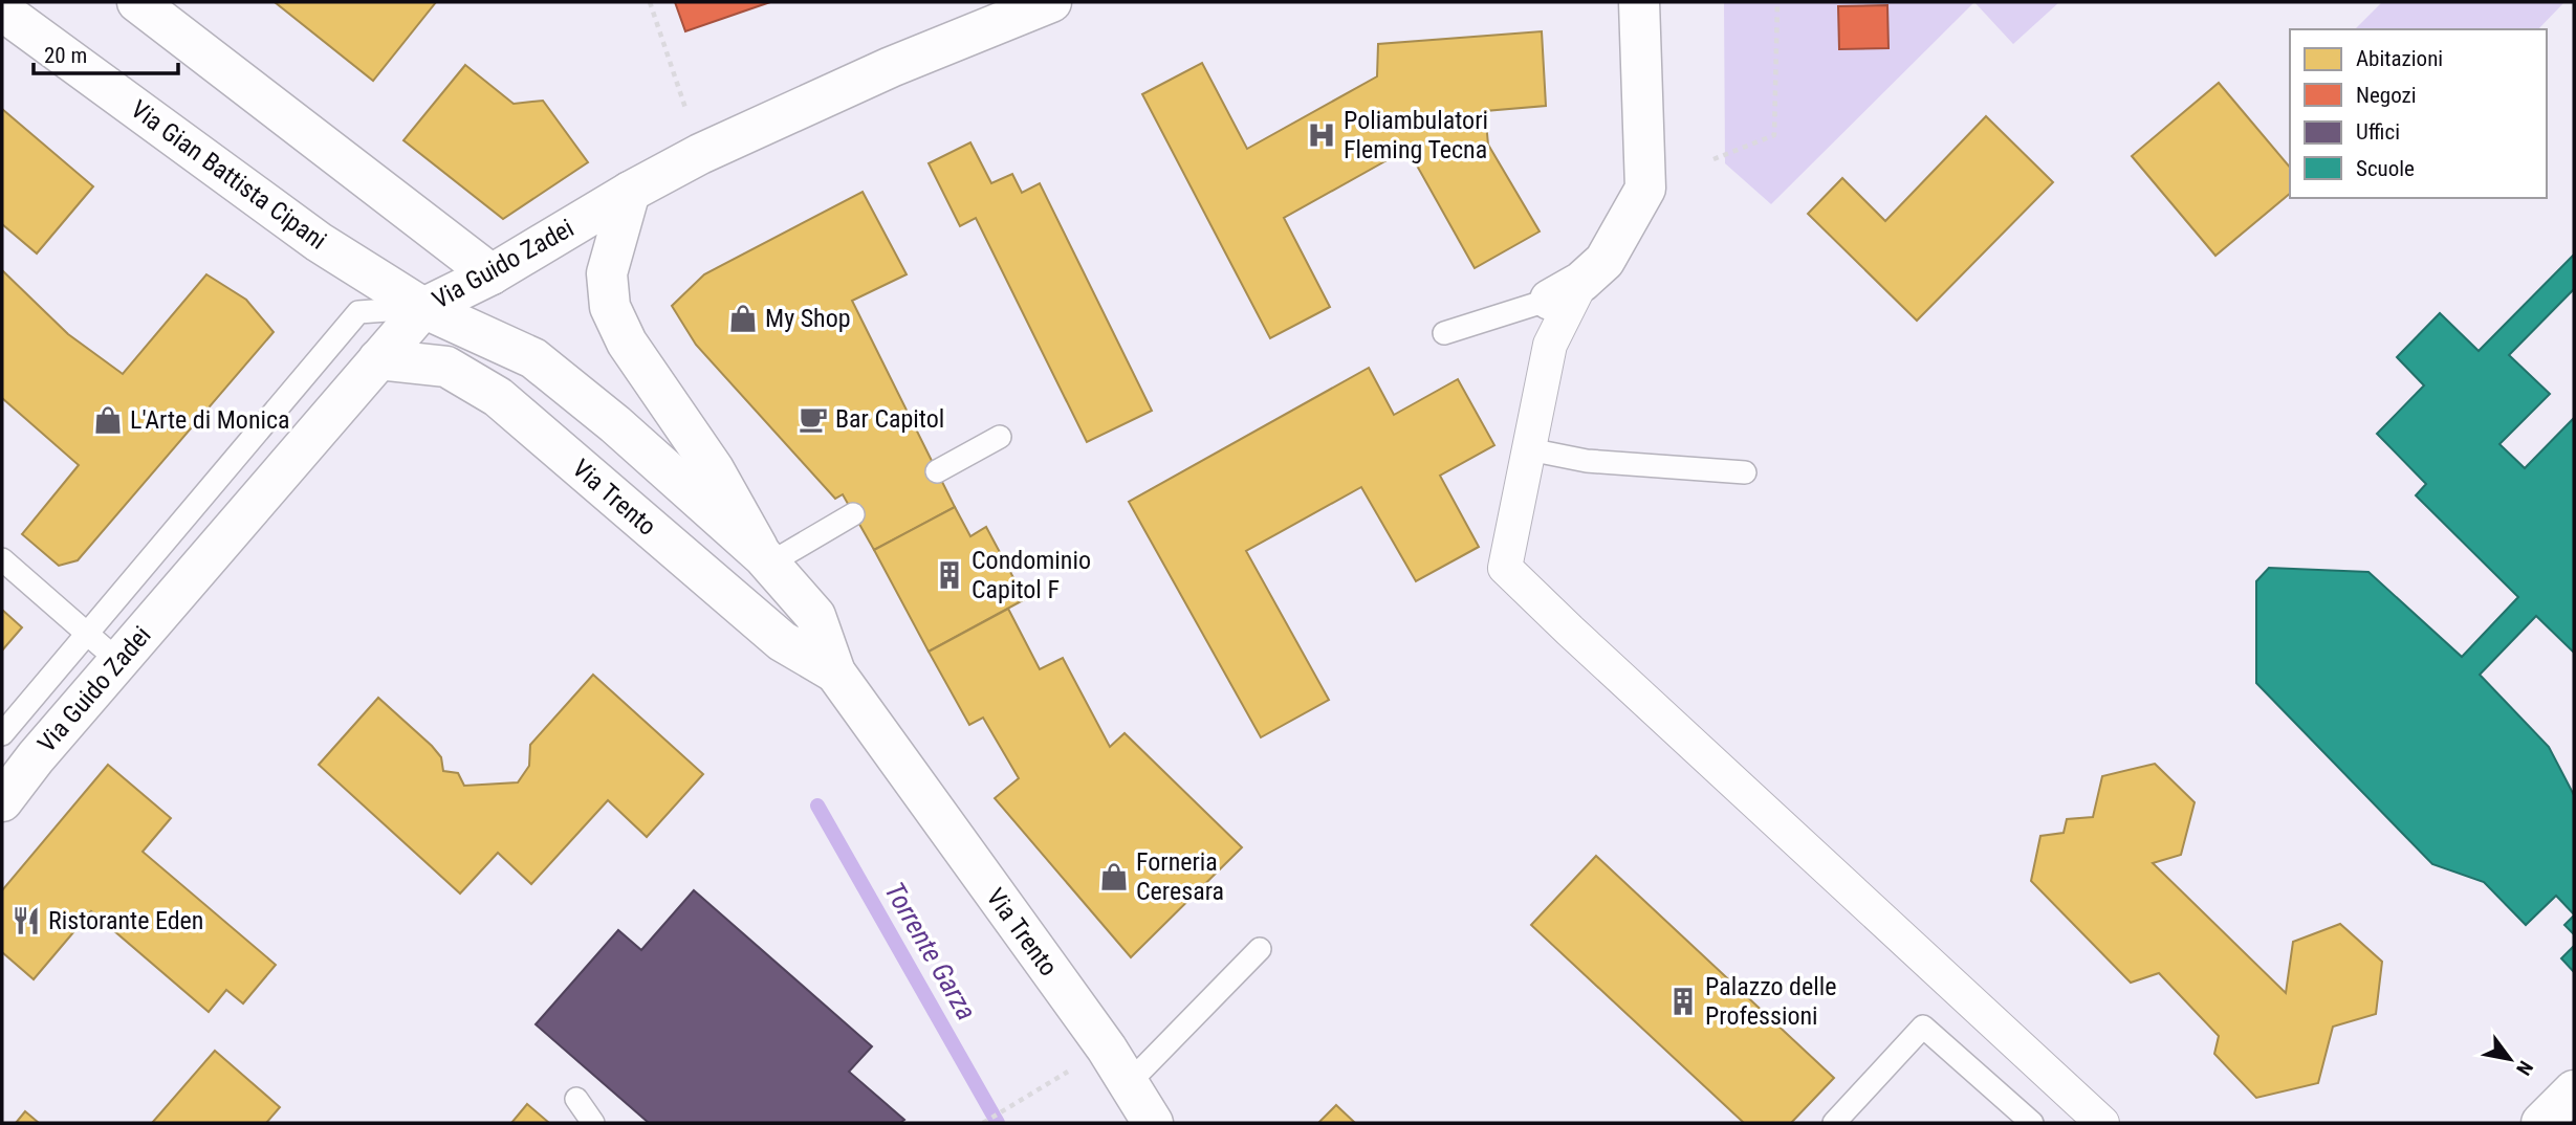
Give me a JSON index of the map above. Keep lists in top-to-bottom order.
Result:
{
  "streets": {
    "street": ["Via Gian Battista Cipani", "Via Guido Zadei", "Via Trento"]
  },
  "crossings": [
    ["Via Gian Battista Cipani", "Via Guido Zadei"],
    ["Via Gian Battista Cipani", "Via Trento"],
    ["Via Guido Zadei", "Via Trento"]
  ],
  "water": ["Torrente Garza"],
  "places": {
    "hospital": ["Poliambulatori Fleming Tecna"],
    "shop": ["My Shop", "L'Arte di Monica", "Forneria Ceresara"],
    "cafe": ["Bar Capitol"],
    "building": ["Condominio Capitol F", "Palazzo delle Professioni"],
    "restaurant": ["Ristorante Eden"]
  },
  "legend": [
    "Abitazioni",
    "Negozi",
    "Uffici",
    "Scuole"
  ],
  "scale_bar": "20 m",
  "north": "bottom right"
}
